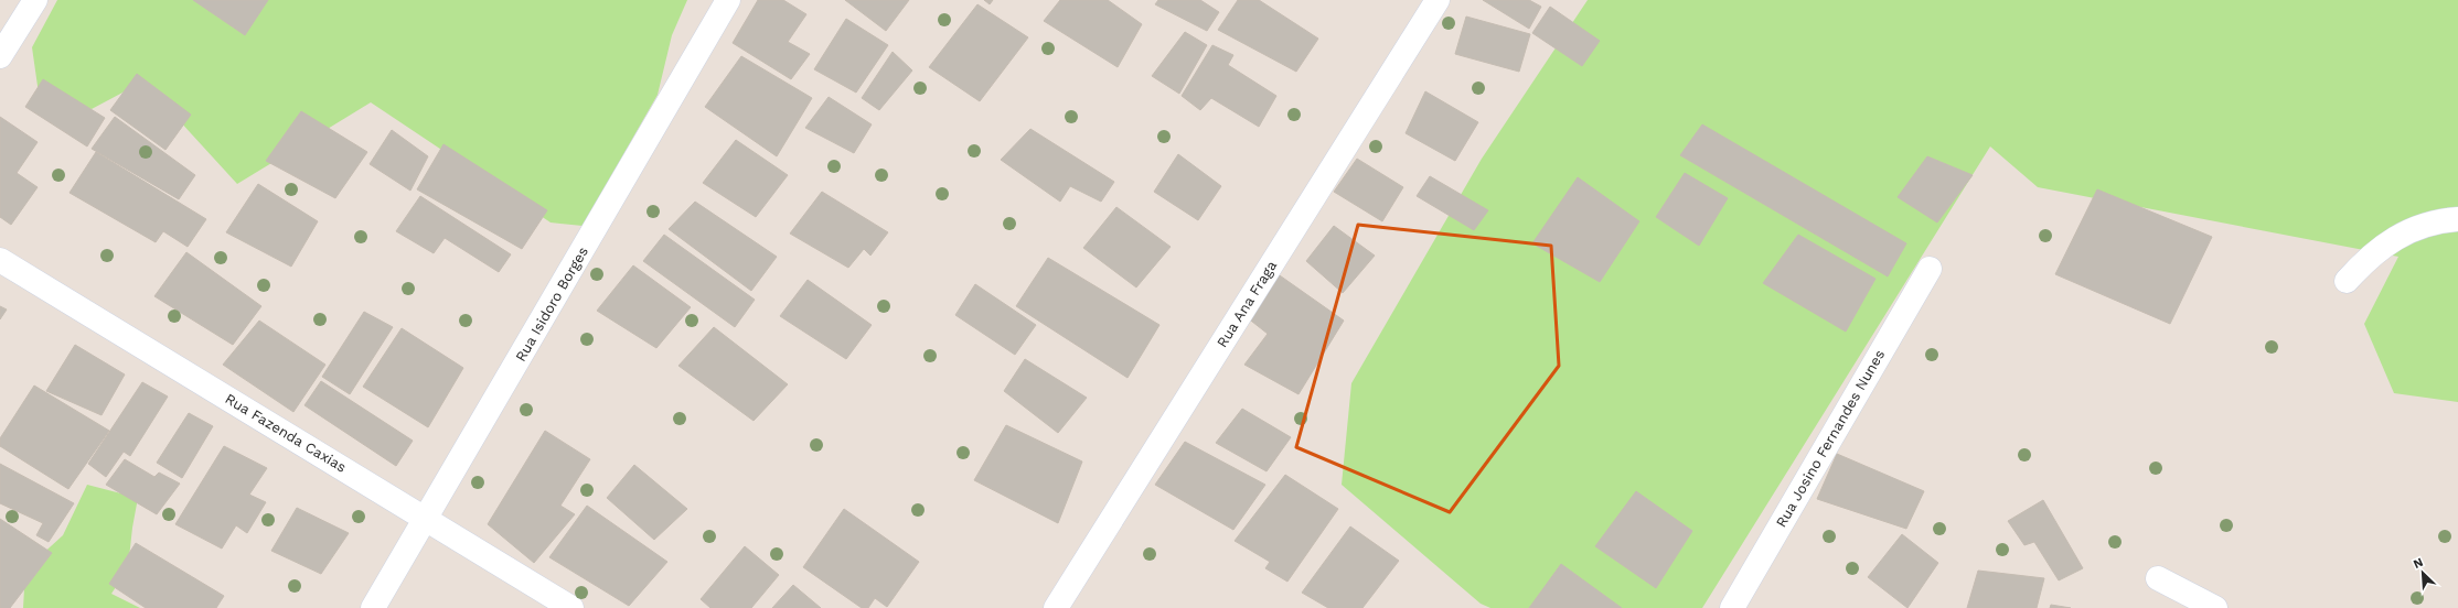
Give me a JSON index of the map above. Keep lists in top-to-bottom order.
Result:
{
  "streets": {
    "street": [
      "Rua Isidoro Borges",
      "Rua Ana Fraga",
      "Rua Fazenda Caxias",
      "Rua Josino Fernandes Nunes"
    ]
  },
  "crossings": [
    ["Rua Isidoro Borges", "Rua Fazenda Caxias"]
  ],
  "north": "top left"
}
